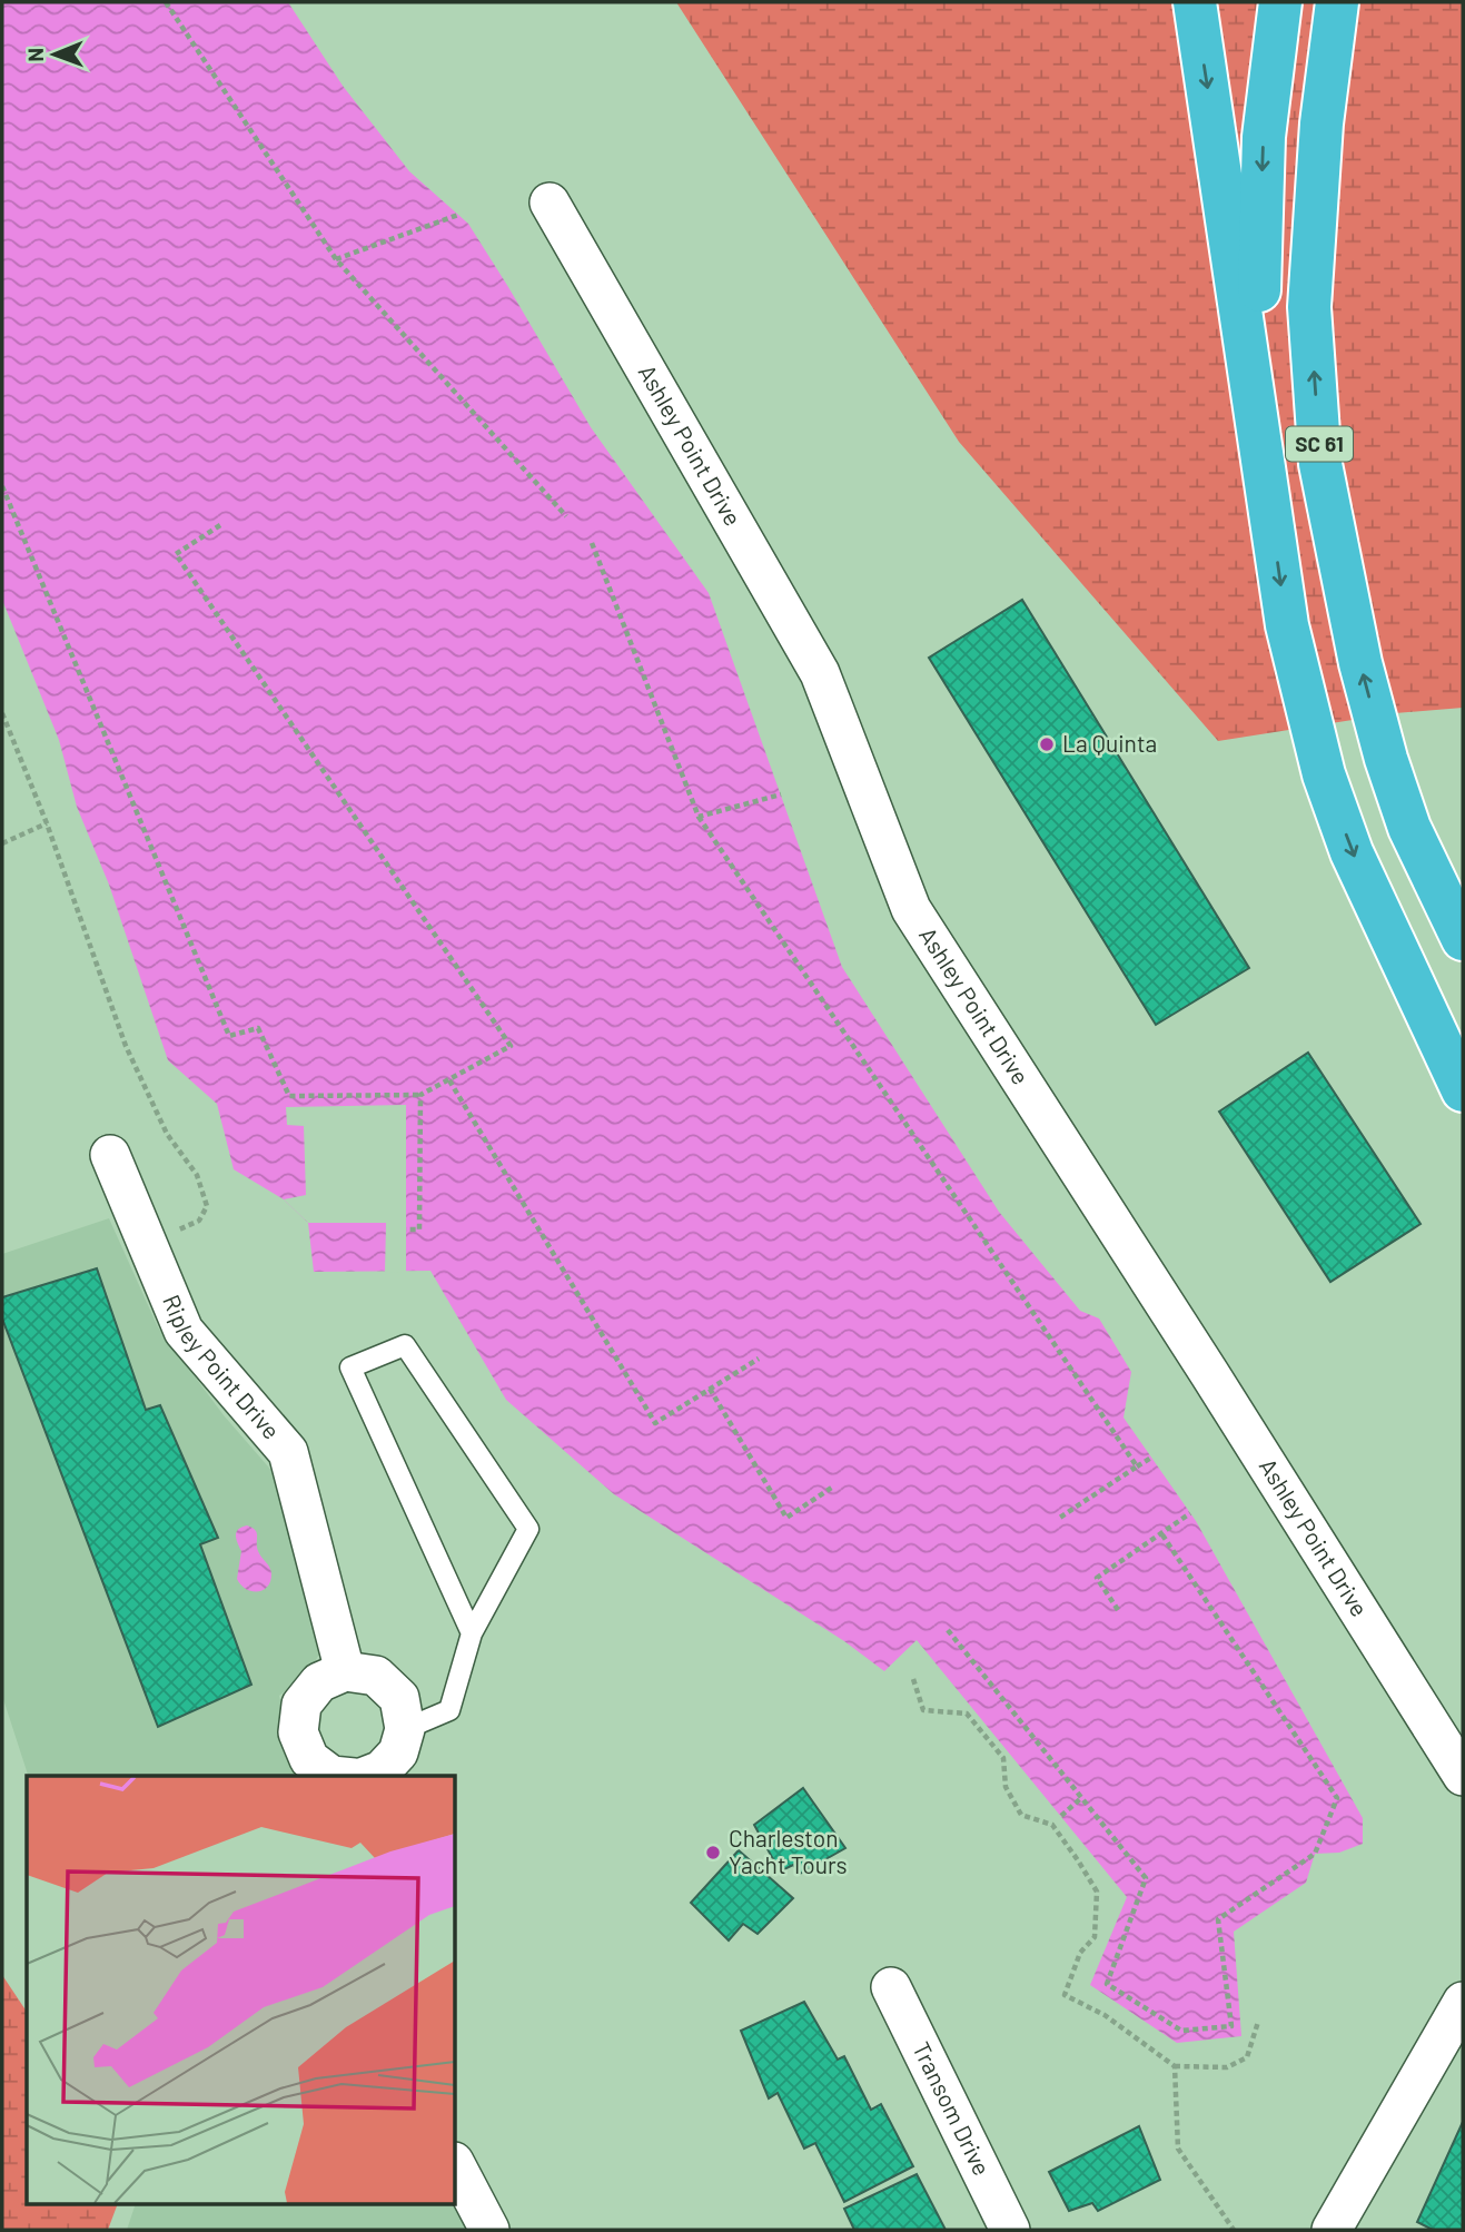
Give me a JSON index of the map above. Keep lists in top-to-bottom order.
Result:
{
  "streets": {
    "highway": ["SC 61"],
    "street": ["Ashley Point Drive", "Ripley Point Drive", "Transom Drive"]
  },
  "places": ["La Quinta", "Charleston Yacht Tours"],
  "north": "left"
}
